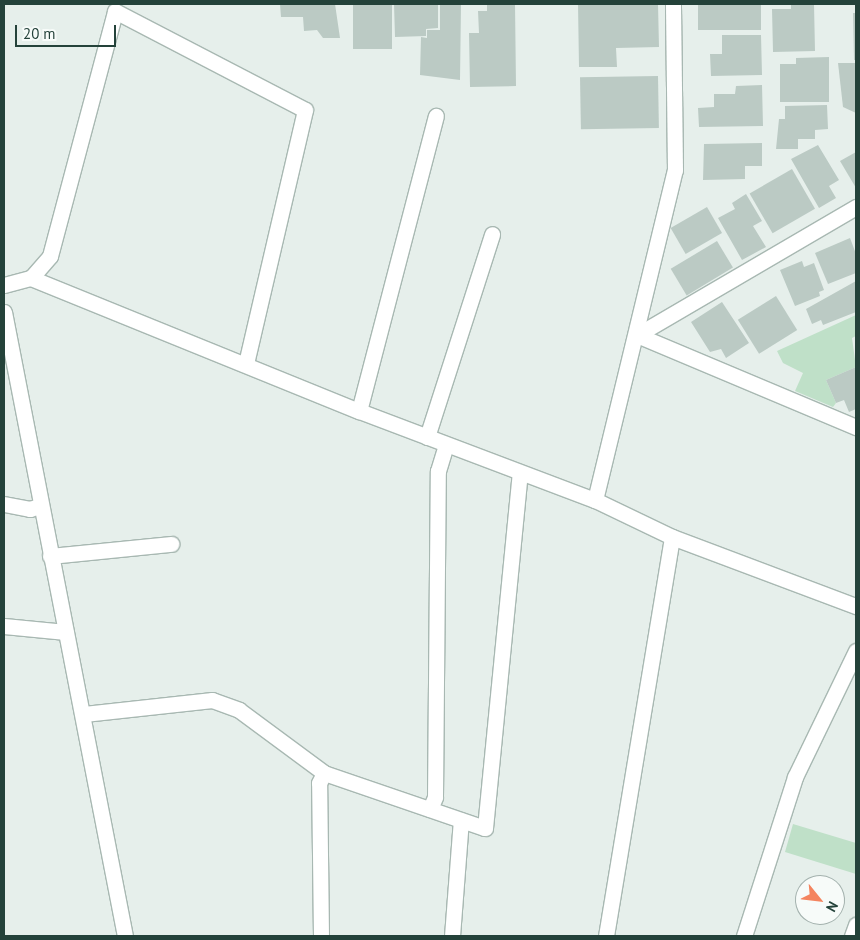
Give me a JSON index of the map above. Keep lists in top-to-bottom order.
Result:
{
  "scale_bar": "20 m",
  "north": "bottom right"
}
